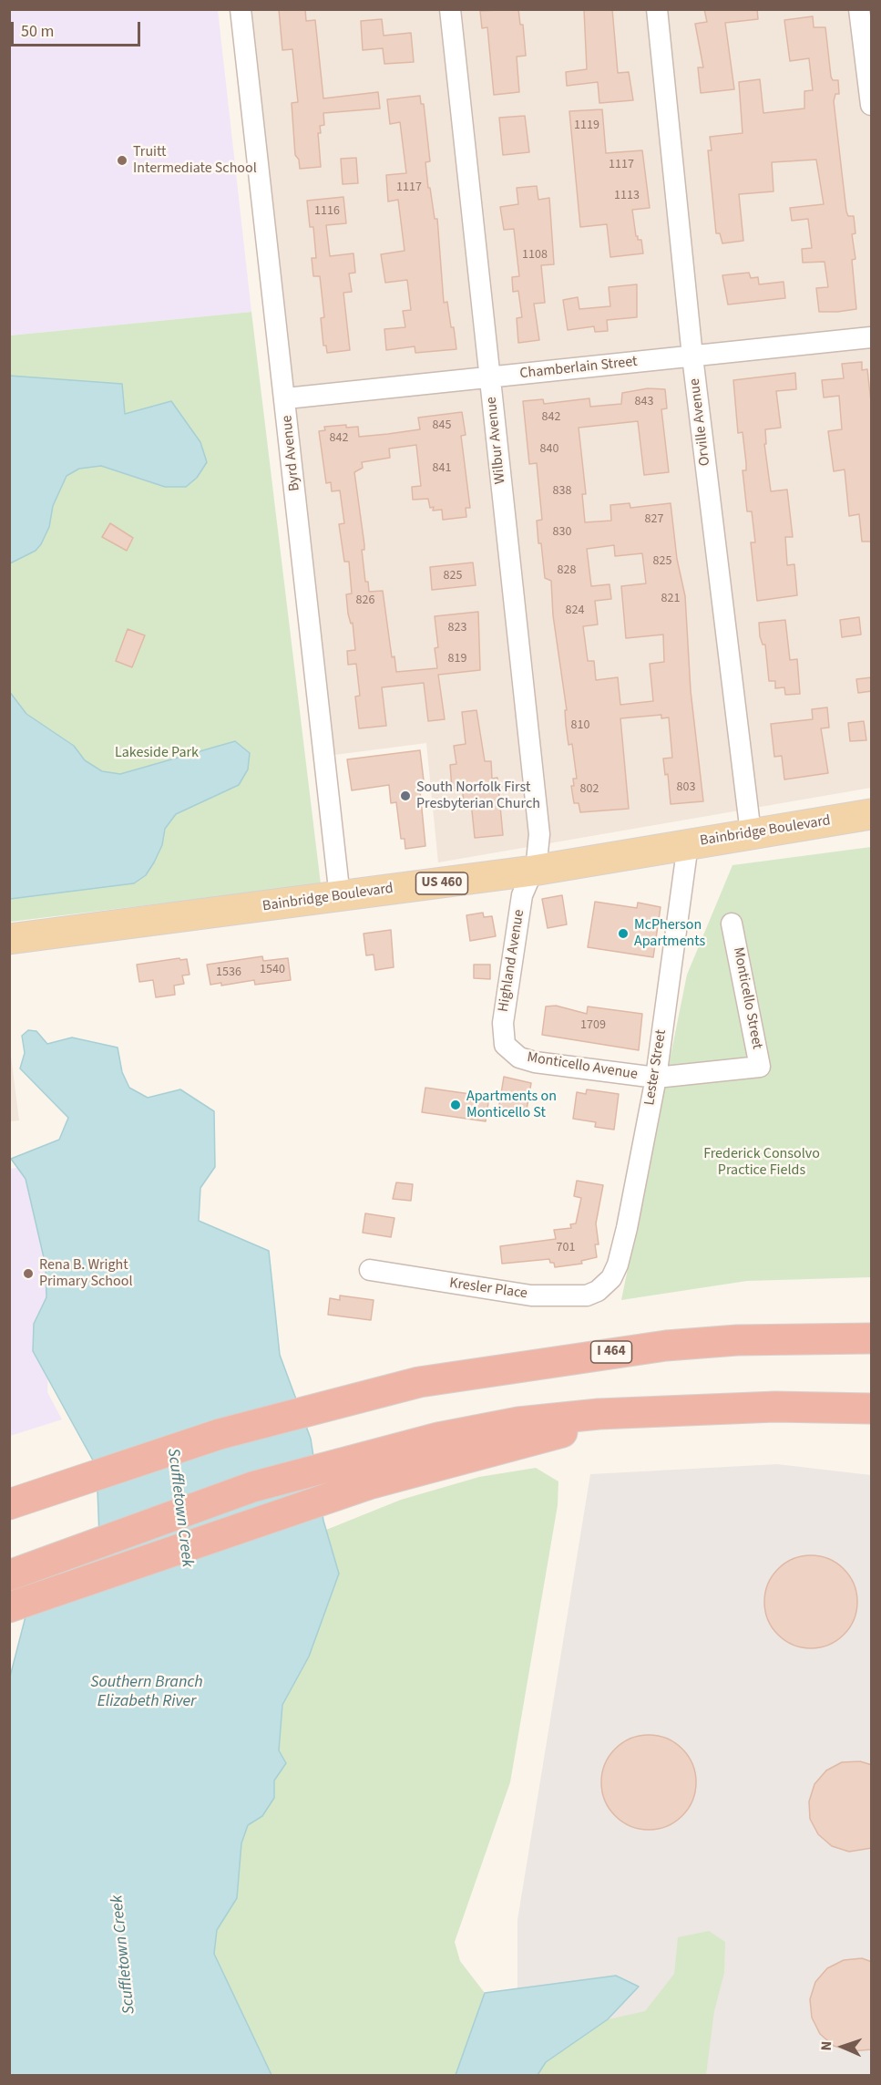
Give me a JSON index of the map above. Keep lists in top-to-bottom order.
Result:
{
  "streets": {
    "highway": ["I 464"],
    "main road": ["Bainbridge Boulevard", "US 460"],
    "street": [
      "Chamberlain Street",
      "Orville Avenue",
      "Wilbur Avenue",
      "Byrd Avenue",
      "Highland Avenue",
      "Monticello Street",
      "Monticello Avenue",
      "Lester Street",
      "Kresler Place"
    ]
  },
  "crossings": [
    ["Chamberlain Street", "Orville Avenue"],
    ["Chamberlain Street", "Wilbur Avenue"],
    ["Chamberlain Street", "Byrd Avenue"],
    ["Orville Avenue", "Bainbridge Boulevard"],
    ["Wilbur Avenue", "Bainbridge Boulevard"],
    ["Wilbur Avenue", "Highland Avenue"],
    ["Byrd Avenue", "Bainbridge Boulevard"],
    ["Bainbridge Boulevard", "Highland Avenue"],
    ["Bainbridge Boulevard", "Lester Street"],
    ["Highland Avenue", "Monticello Avenue"],
    ["Monticello Street", "Monticello Avenue"],
    ["Monticello Street", "Lester Street"],
    ["Monticello Avenue", "Lester Street"],
    ["Lester Street", "Kresler Place"]
  ],
  "water": ["Scuffletown Creek", "Southern Branch Elizabeth River"],
  "parks": ["Lakeside Park", "Frederick Consolvo Practice Fields"],
  "places": [
    "Truitt Intermediate School",
    "South Norfolk First Presbyterian Church",
    "McPherson Apartments",
    "Apartments on Monticello St",
    "Rena B. Wright Primary School"
  ],
  "house_numbers": [
    "1119",
    "1117",
    "1117",
    "1113",
    "1116",
    "1108",
    "843",
    "842",
    "845",
    "842",
    "840",
    "841",
    "838",
    "827",
    "830",
    "825",
    "828",
    "825",
    "821",
    "826",
    "824",
    "823",
    "819",
    "810",
    "803",
    "802",
    "1540",
    "1536",
    "1709",
    "701"
  ],
  "scale_bar": "50 m",
  "north": "left"
}
